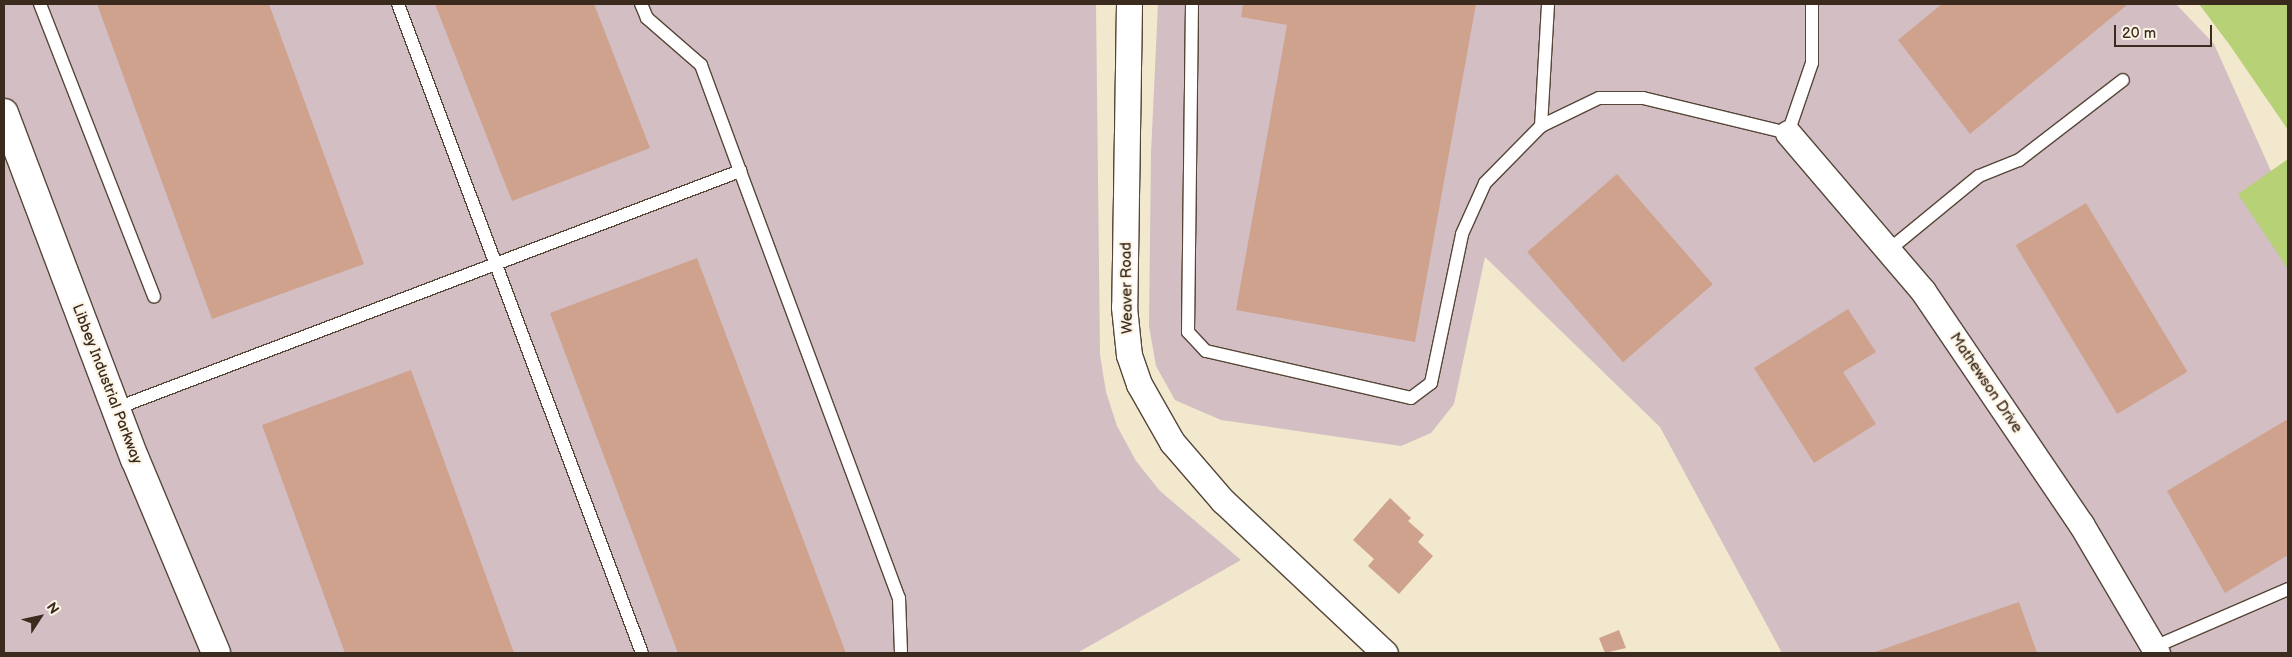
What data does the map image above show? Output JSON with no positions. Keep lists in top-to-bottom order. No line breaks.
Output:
{"streets":{"street":["Weaver Road","Mathewson Drive","Libbey Industrial Parkway"]},"scale_bar":"20 m","north":"top right"}
